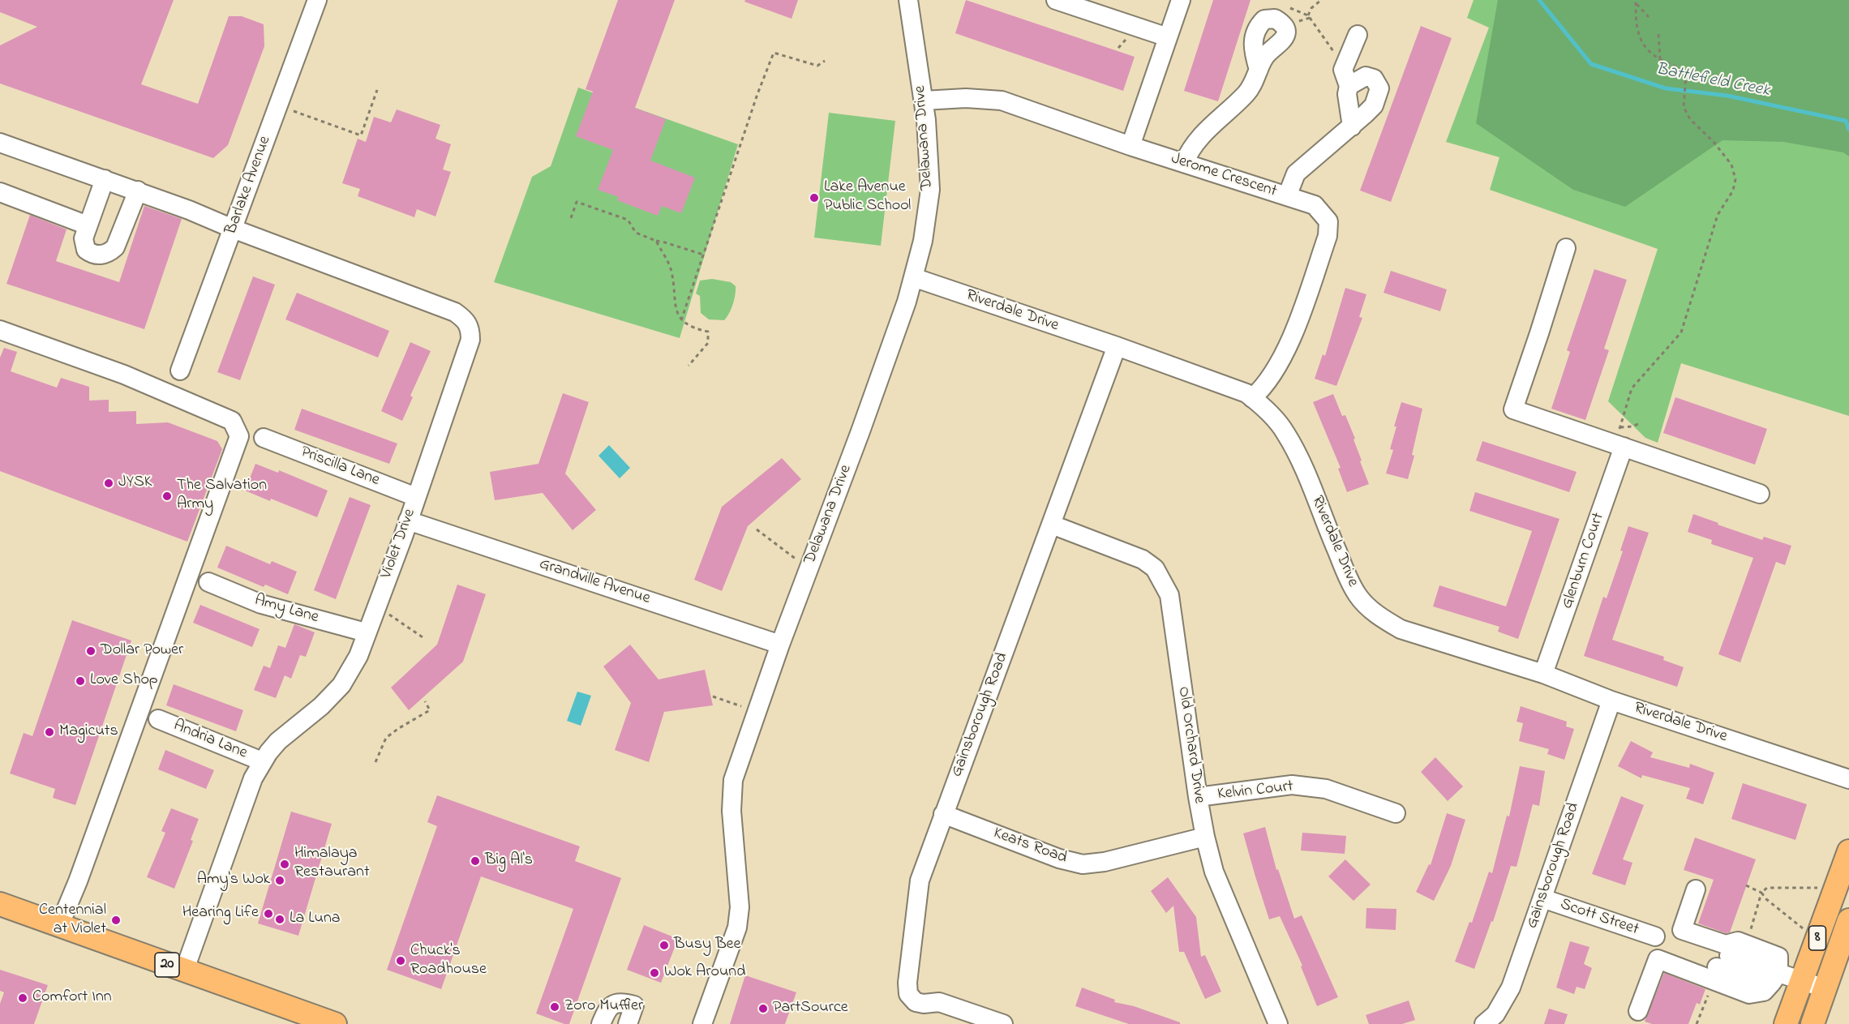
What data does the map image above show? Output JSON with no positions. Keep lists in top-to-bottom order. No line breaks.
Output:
{"streets":{"main road":["8","20"],"street":["Delawana Drive","Jerome Crescent","Barlake Avenue","Riverdale Drive","Priscilla Lane","Violet Drive","Glenburn Court","Grandville Avenue","Amy Lane","Gainsborough Road","Andria Lane","Old Orchard Drive","Kelvin Court","Keats Road","Scott Street"]},"crossings":[["Delawana Drive","Jerome Crescent"],["Delawana Drive","Riverdale Drive"],["Delawana Drive","Grandville Avenue"],["Jerome Crescent","Riverdale Drive"],["Barlake Avenue","Violet Drive"],["Riverdale Drive","Glenburn Court"],["Riverdale Drive","Gainsborough Road"],["Priscilla Lane","Violet Drive"],["Violet Drive","Grandville Avenue"],["Violet Drive","Amy Lane"],["Violet Drive","Andria Lane"],["Violet Drive","20"],["Gainsborough Road","Old Orchard Drive"],["Gainsborough Road","Keats Road"],["Gainsborough Road","Scott Street"],["Old Orchard Drive","Kelvin Court"],["Old Orchard Drive","Keats Road"]],"water":["Battlefield Creek"],"places":["Lake Avenue Public School","JYSK","The Salvation Army","Dollar Power","Love Shop","Magicuts","Big Al's","Himalaya Restaurant","Amy's Wok","Hearing Life","La Luna","Centennial at Violet","Busy Bee","Chuck's Roadhouse","Wok Around","Comfort Inn","Zoro Muffler","PartSource"]}
